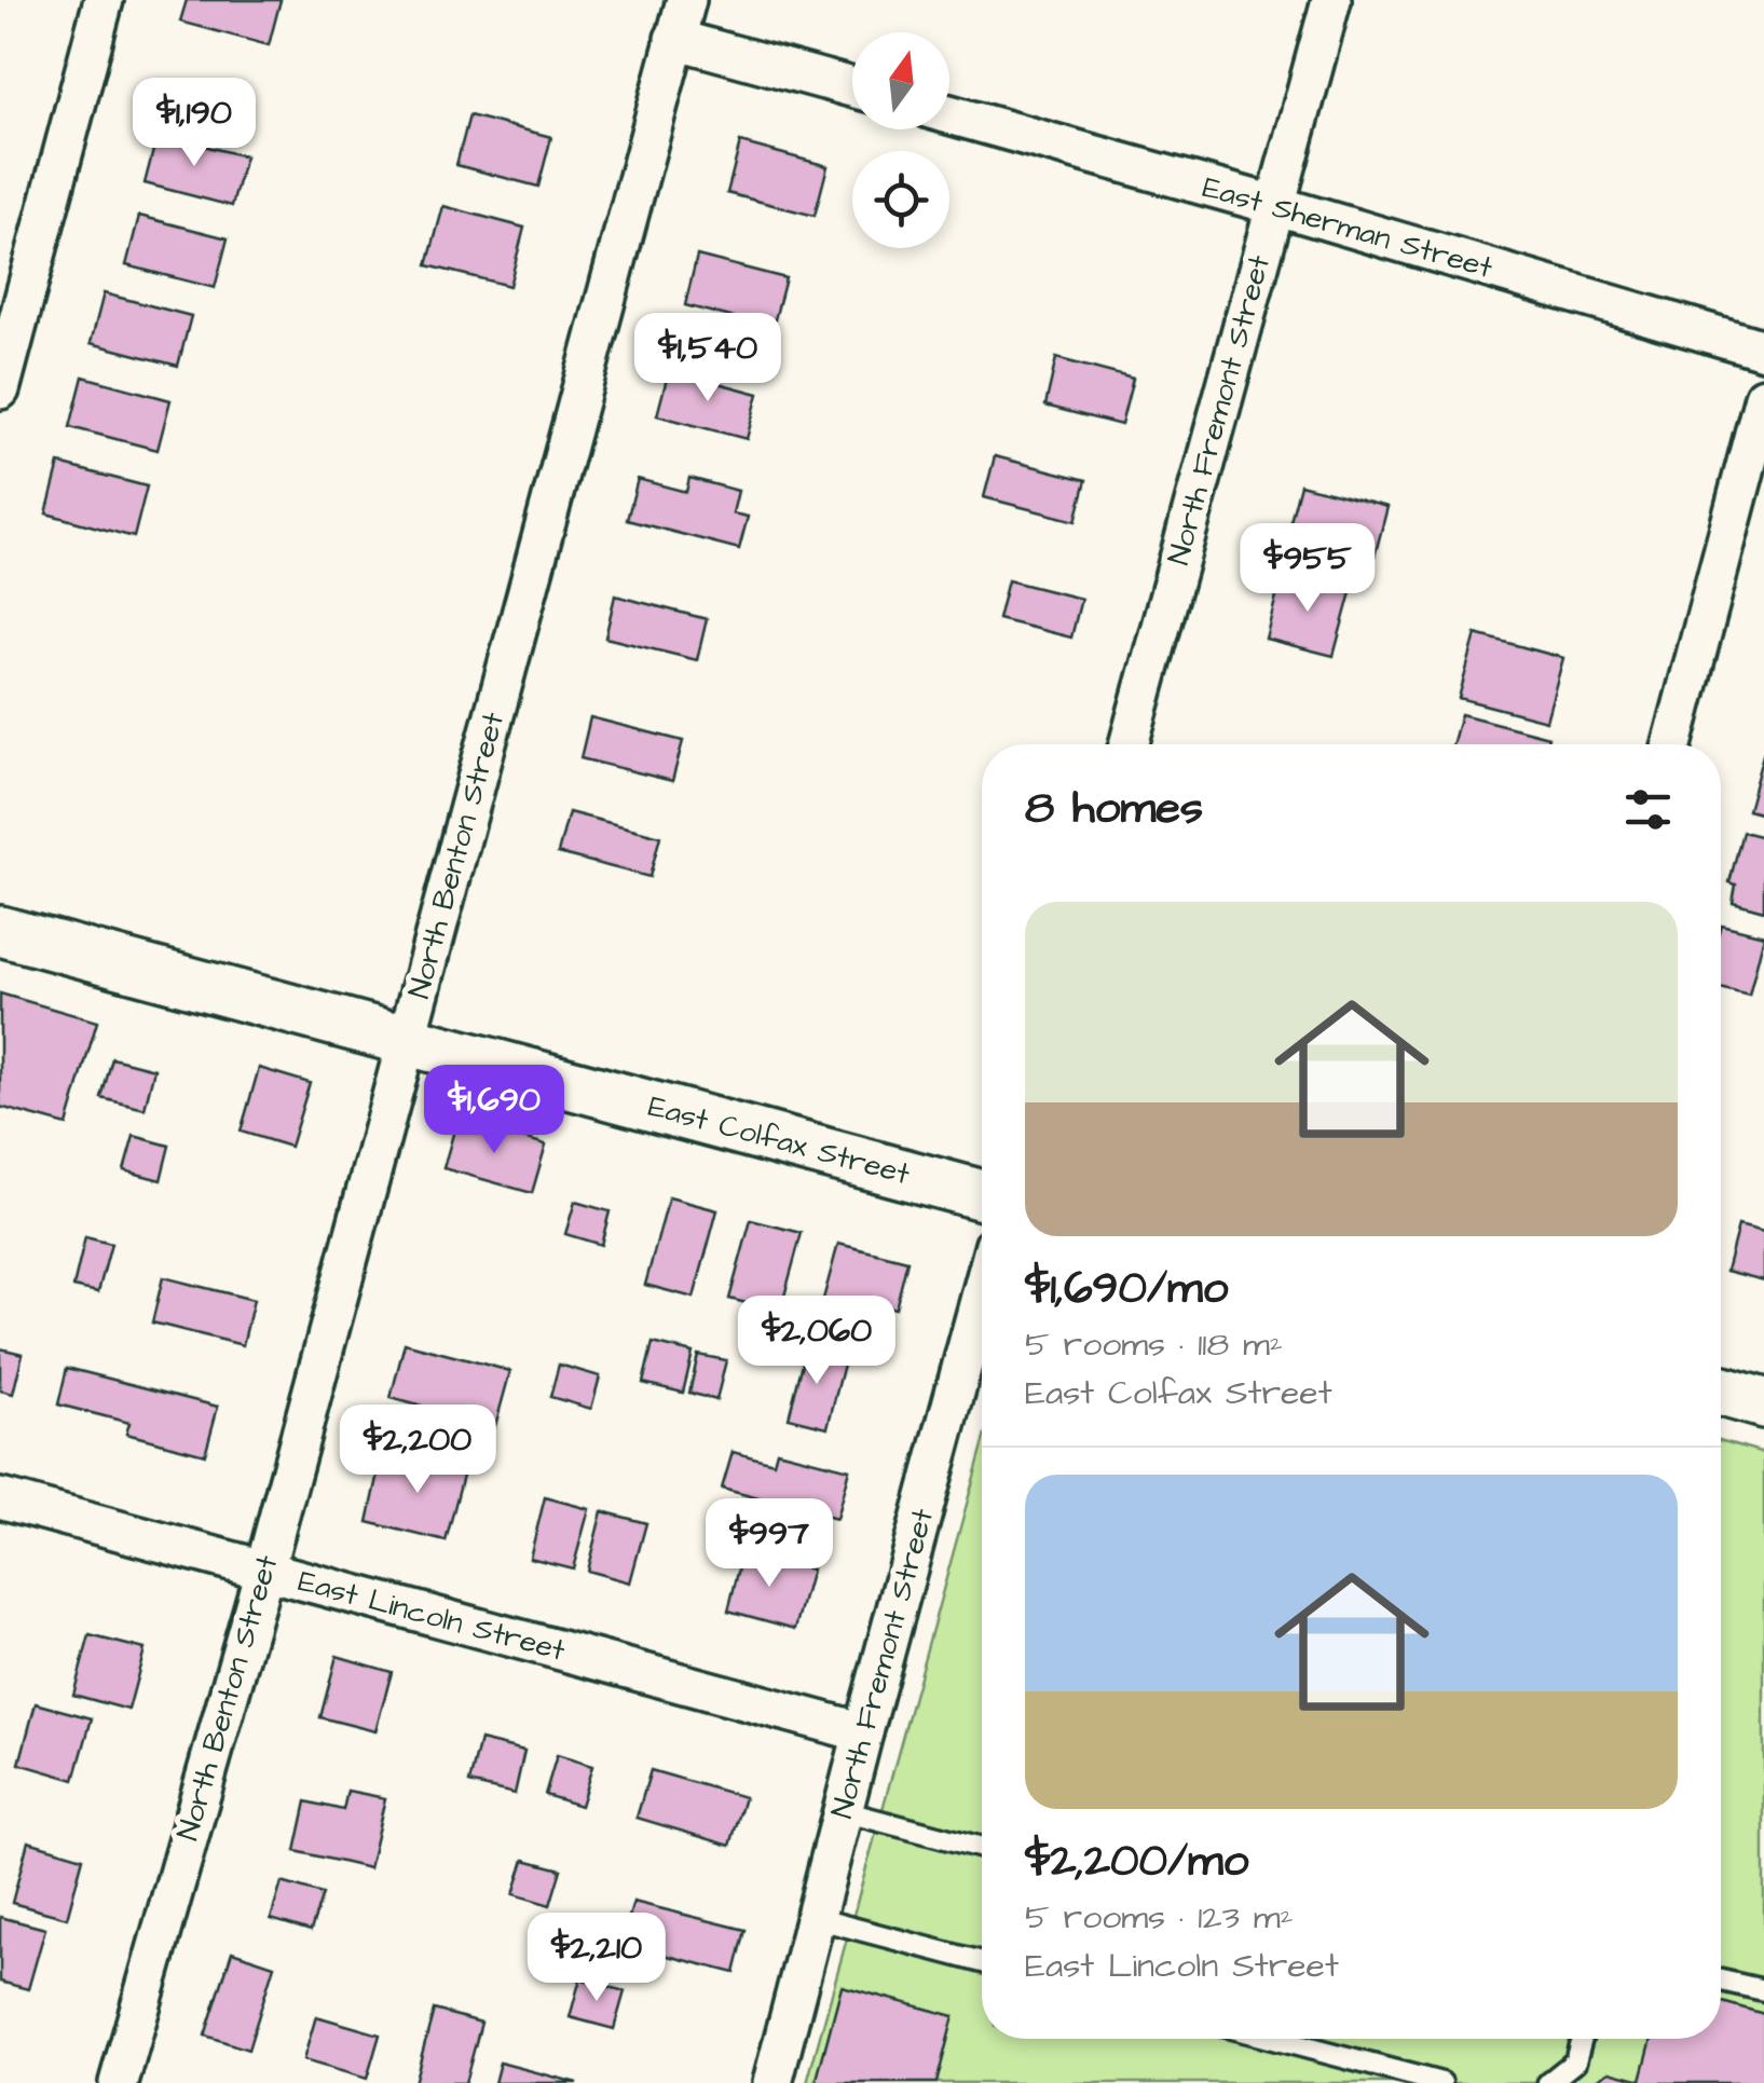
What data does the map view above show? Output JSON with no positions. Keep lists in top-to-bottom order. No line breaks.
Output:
{"streets":{"street":["East Sherman Street","North Fremont Street","North Benton Street","East Colfax Street","East Lincoln Street"]},"crossings":[["East Sherman Street","North Fremont Street"],["North Fremont Street","East Lincoln Street"],["North Benton Street","East Colfax Street"],["North Benton Street","East Lincoln Street"]],"north":"top","page":{"price":["$1,190","$1,540","$955","$1,690","$2,060","$2,200","$997","$2,210"],"heading":"8 homes","list":[{"name":"$1,690/mo","note":"5 rooms · 118 m² · East Colfax Street"},{"name":"$2,200/mo","note":"5 rooms · 123 m² · East Lincoln Street"}]}}
